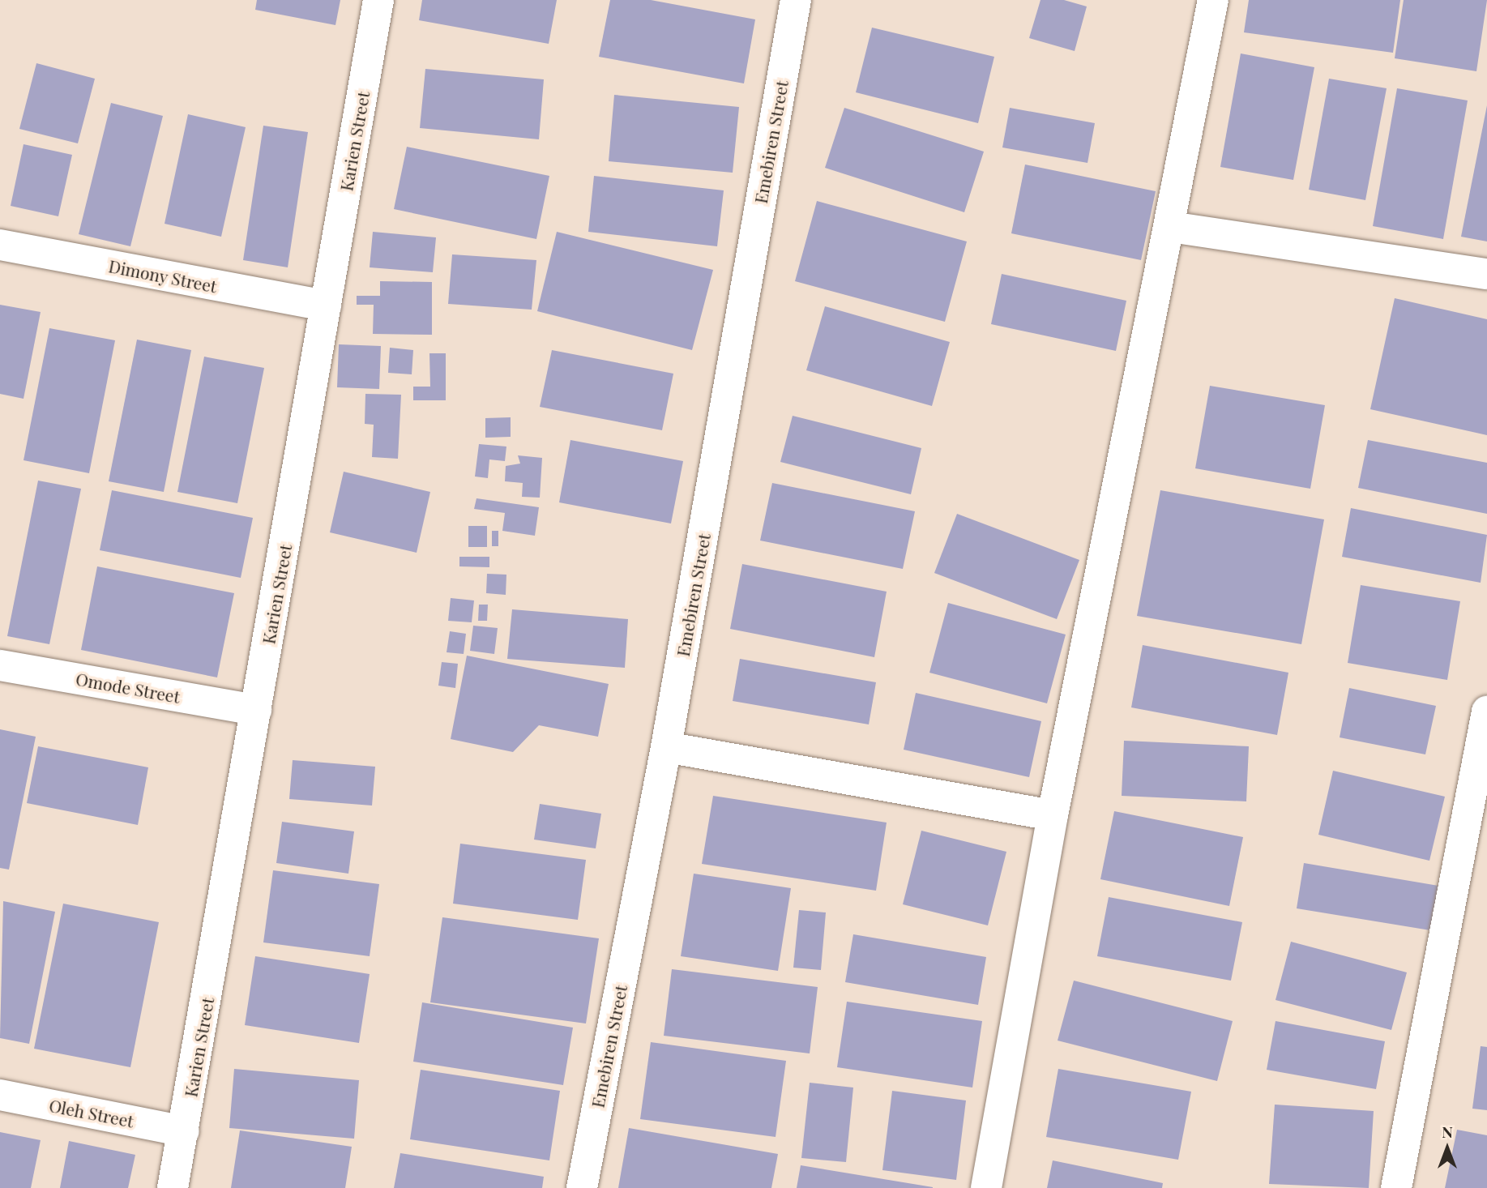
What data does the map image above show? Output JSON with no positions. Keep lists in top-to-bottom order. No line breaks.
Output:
{"streets":{"street":["Karien Street","Emebiren Street","Dimony Street","Omode Street","Oleh Street"]},"crossings":[["Karien Street","Dimony Street"],["Karien Street","Omode Street"],["Karien Street","Oleh Street"]],"north":"top"}
